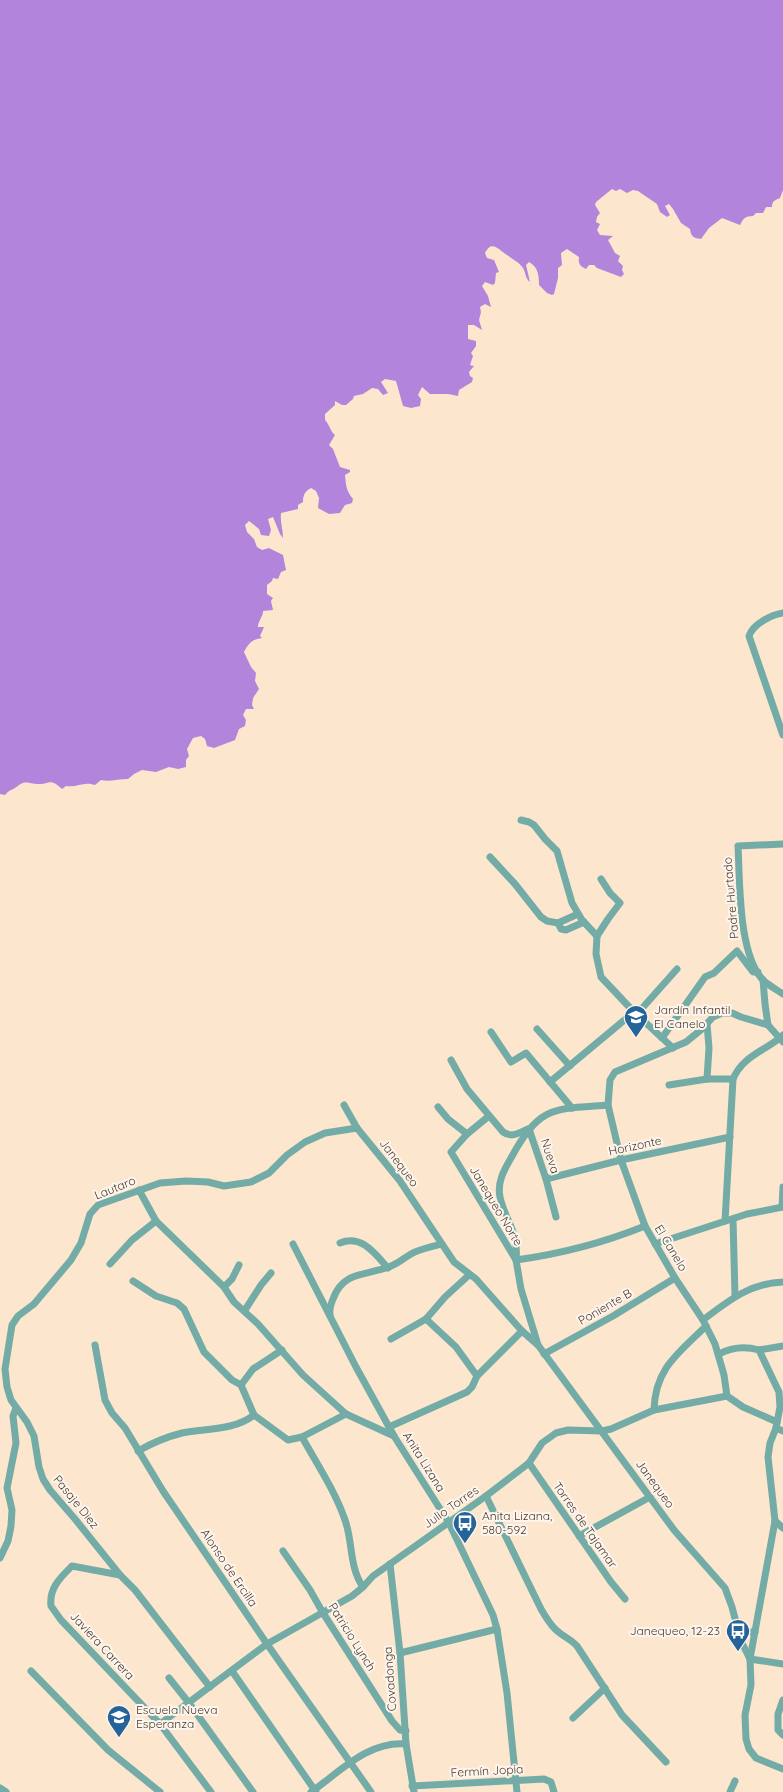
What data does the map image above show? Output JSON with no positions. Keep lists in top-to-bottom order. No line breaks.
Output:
{"streets":{"street":["Padre Hurtado","Horizonte","Nueva","Janequeo","Lautaro","Janequeo Norte","El Canelo","Poniente B","Anita Lizana","Pasaje Diez","Julio Torres","Torres de Tajamar","Alonso de Ercilla","Patricio Lynch","Javiera Carrera","Covadonga","Fermín Jopia"]},"crossings":[["Horizonte","Nueva"],["Horizonte","El Canelo"],["Nueva","Janequeo Norte"],["Janequeo","Lautaro"],["Janequeo","Janequeo Norte"],["Janequeo","Poniente B"],["Janequeo","Julio Torres"],["Lautaro","Pasaje Diez"],["Janequeo Norte","Poniente B"],["El Canelo","Poniente B"],["El Canelo","Julio Torres"],["Anita Lizana","Julio Torres"],["Anita Lizana","Fermín Jopia"],["Pasaje Diez","Javiera Carrera"],["Julio Torres","Torres de Tajamar"],["Julio Torres","Alonso de Ercilla"],["Julio Torres","Patricio Lynch"],["Julio Torres","Javiera Carrera"],["Julio Torres","Covadonga"],["Patricio Lynch","Covadonga"],["Covadonga","Fermín Jopia"]],"places":{"school or university":["Jardín Infantil El Canelo","Escuela Nueva Esperanza"],"bus stop":["Anita Lizana, 580-592","Janequeo, 12-23"]}}
